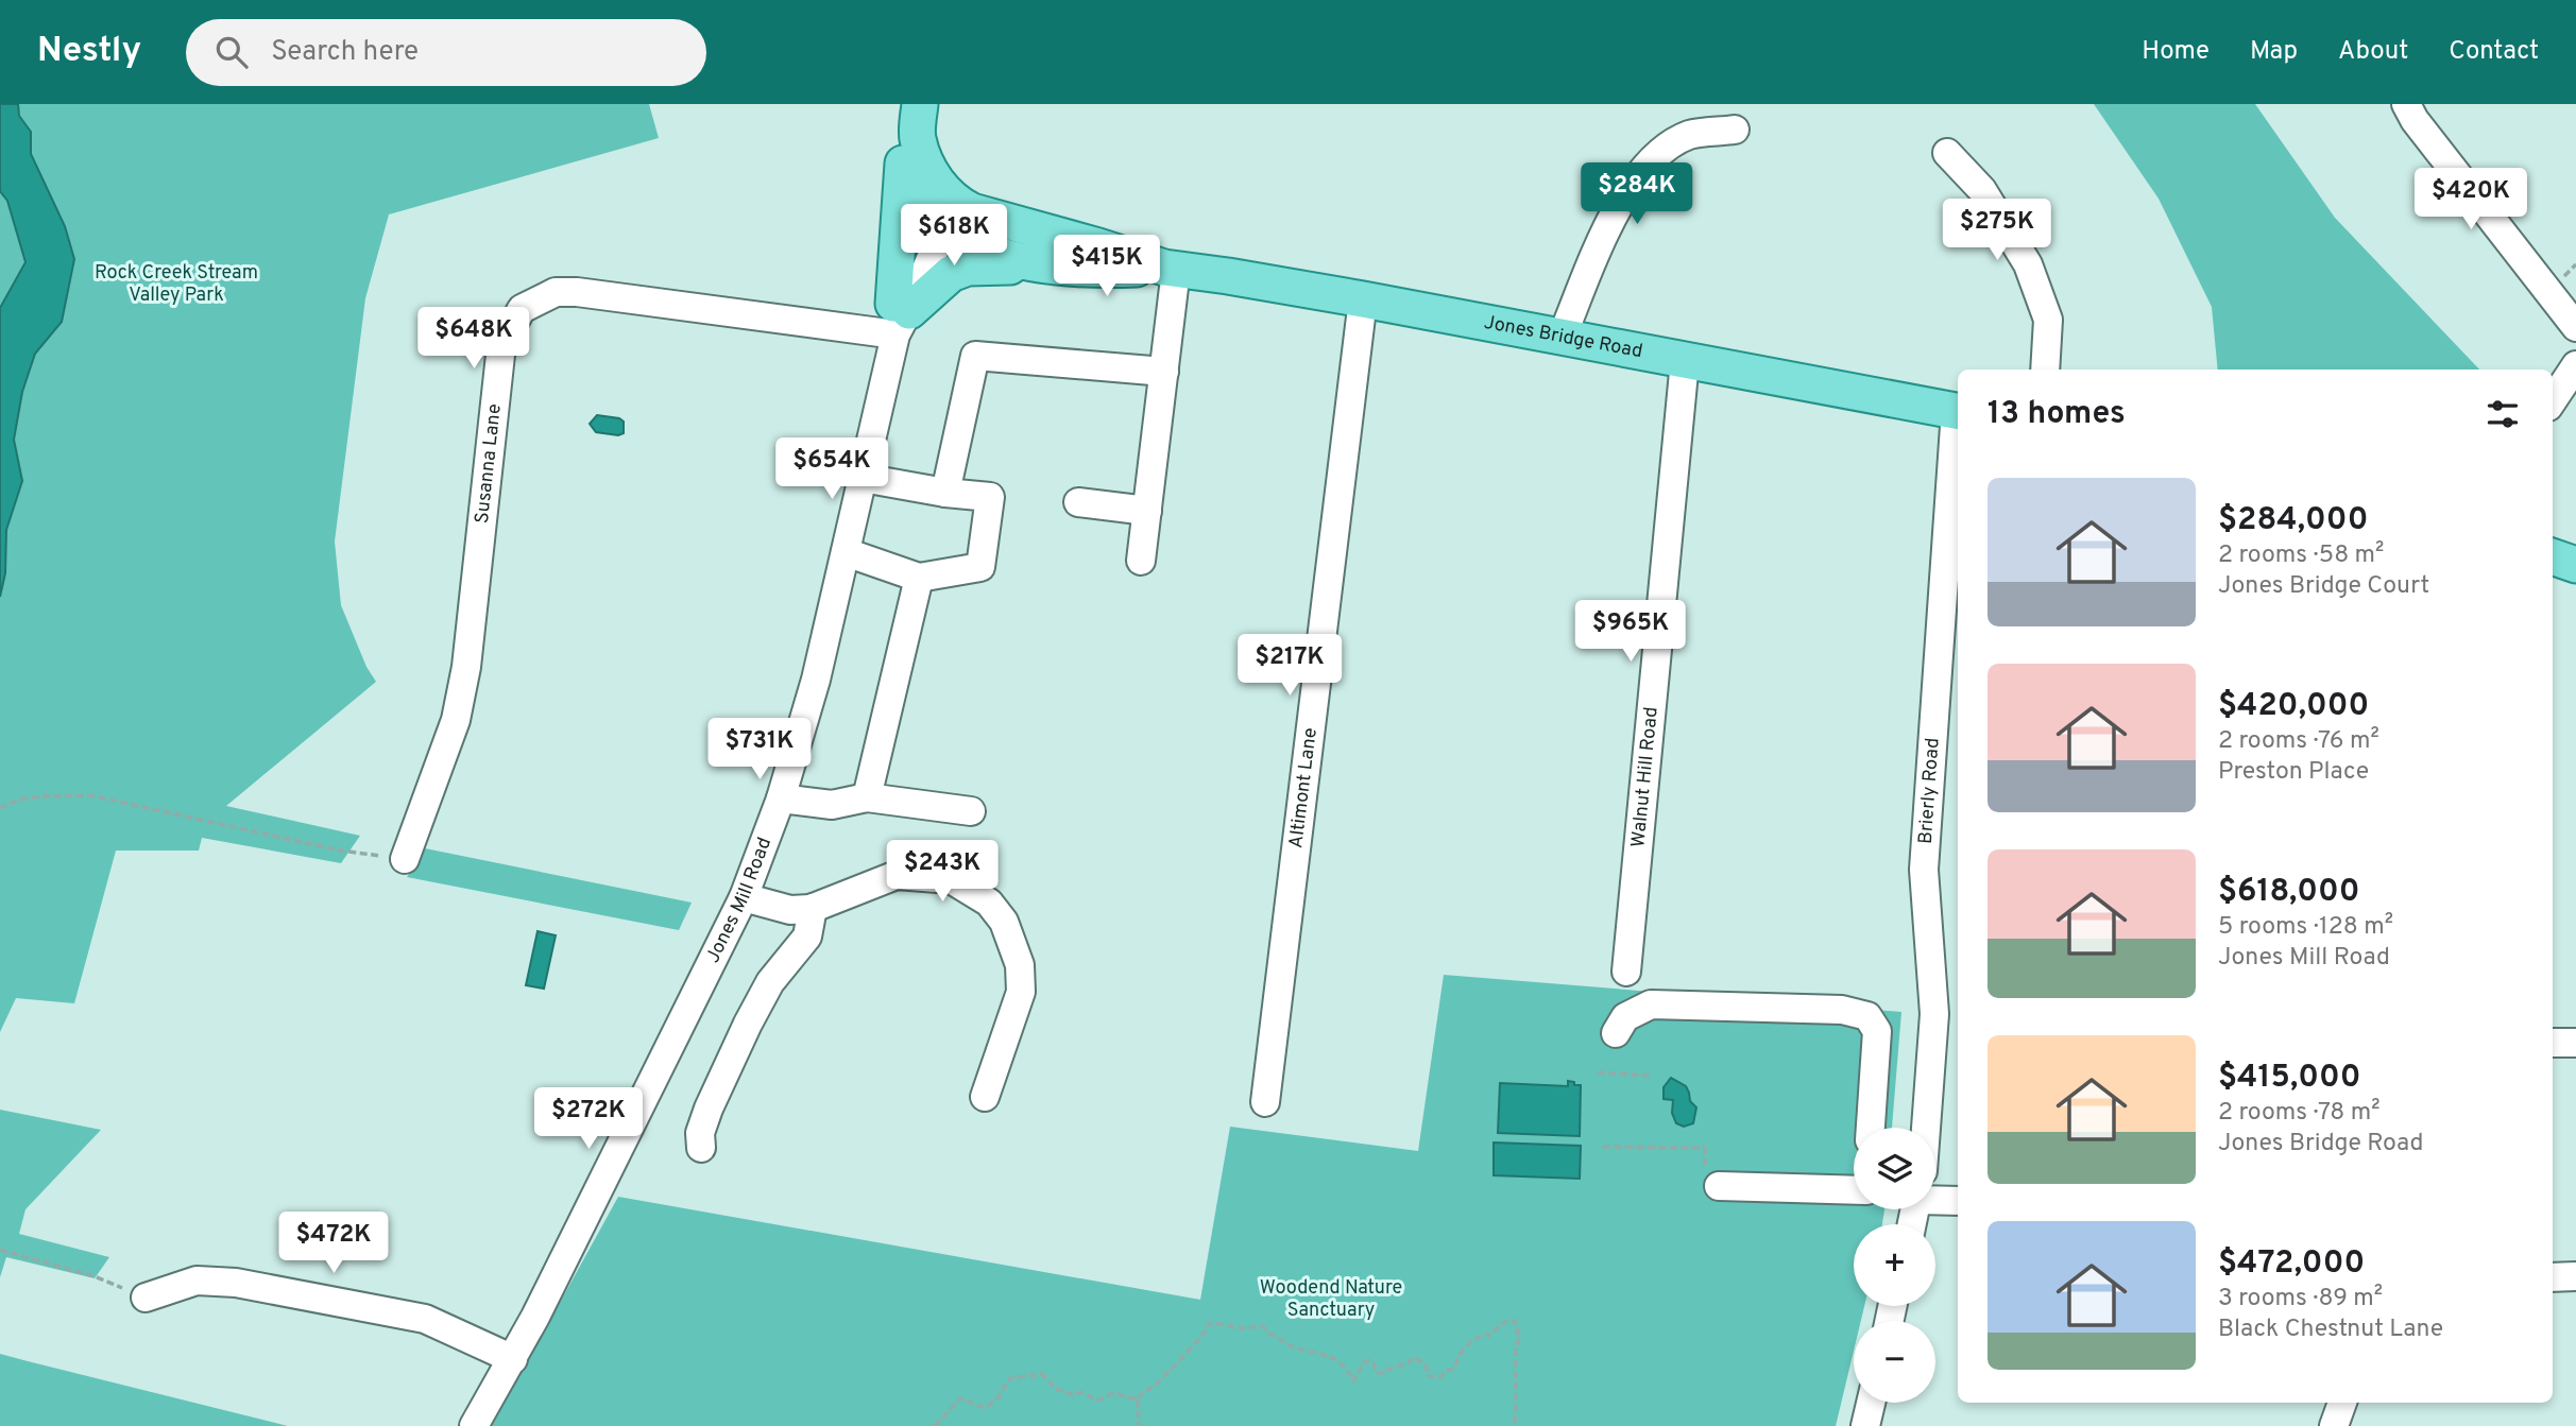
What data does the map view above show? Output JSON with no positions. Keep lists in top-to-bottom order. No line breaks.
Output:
{"streets":{"main road":["Jones Bridge Road"],"street":["Susanna Lane","Walnut Hill Road","Altimont Lane","Brierly Road","Jones Mill Road"]},"crossings":[["Jones Bridge Road","Walnut Hill Road"],["Jones Bridge Road","Altimont Lane"],["Jones Bridge Road","Jones Mill Road"],["Susanna Lane","Jones Mill Road"]],"parks":["Rock Creek Stream Valley Park","Woodend Nature Sanctuary"],"page":{"header":"Nestly","search":"Search here","nav":["Home","Map","About","Contact"],"price":["$284K","$420K","$275K","$618K","$415K","$648K","$654K","$965K","$217K","$731K","$243K","$272K","$472K"],"heading":"13 homes","list":[{"name":"$284,000","note":"2 rooms · 58 m² · Jones Bridge Court"},{"name":"$420,000","note":"2 rooms · 76 m² · Preston Place"},{"name":"$618,000","note":"5 rooms · 128 m² · Jones Mill Road"},{"name":"$415,000","note":"2 rooms · 78 m² · Jones Bridge Road"},{"name":"$472,000","note":"3 rooms · 89 m² · Black Chestnut Lane"}],"map_buttons":["+","−"]}}
